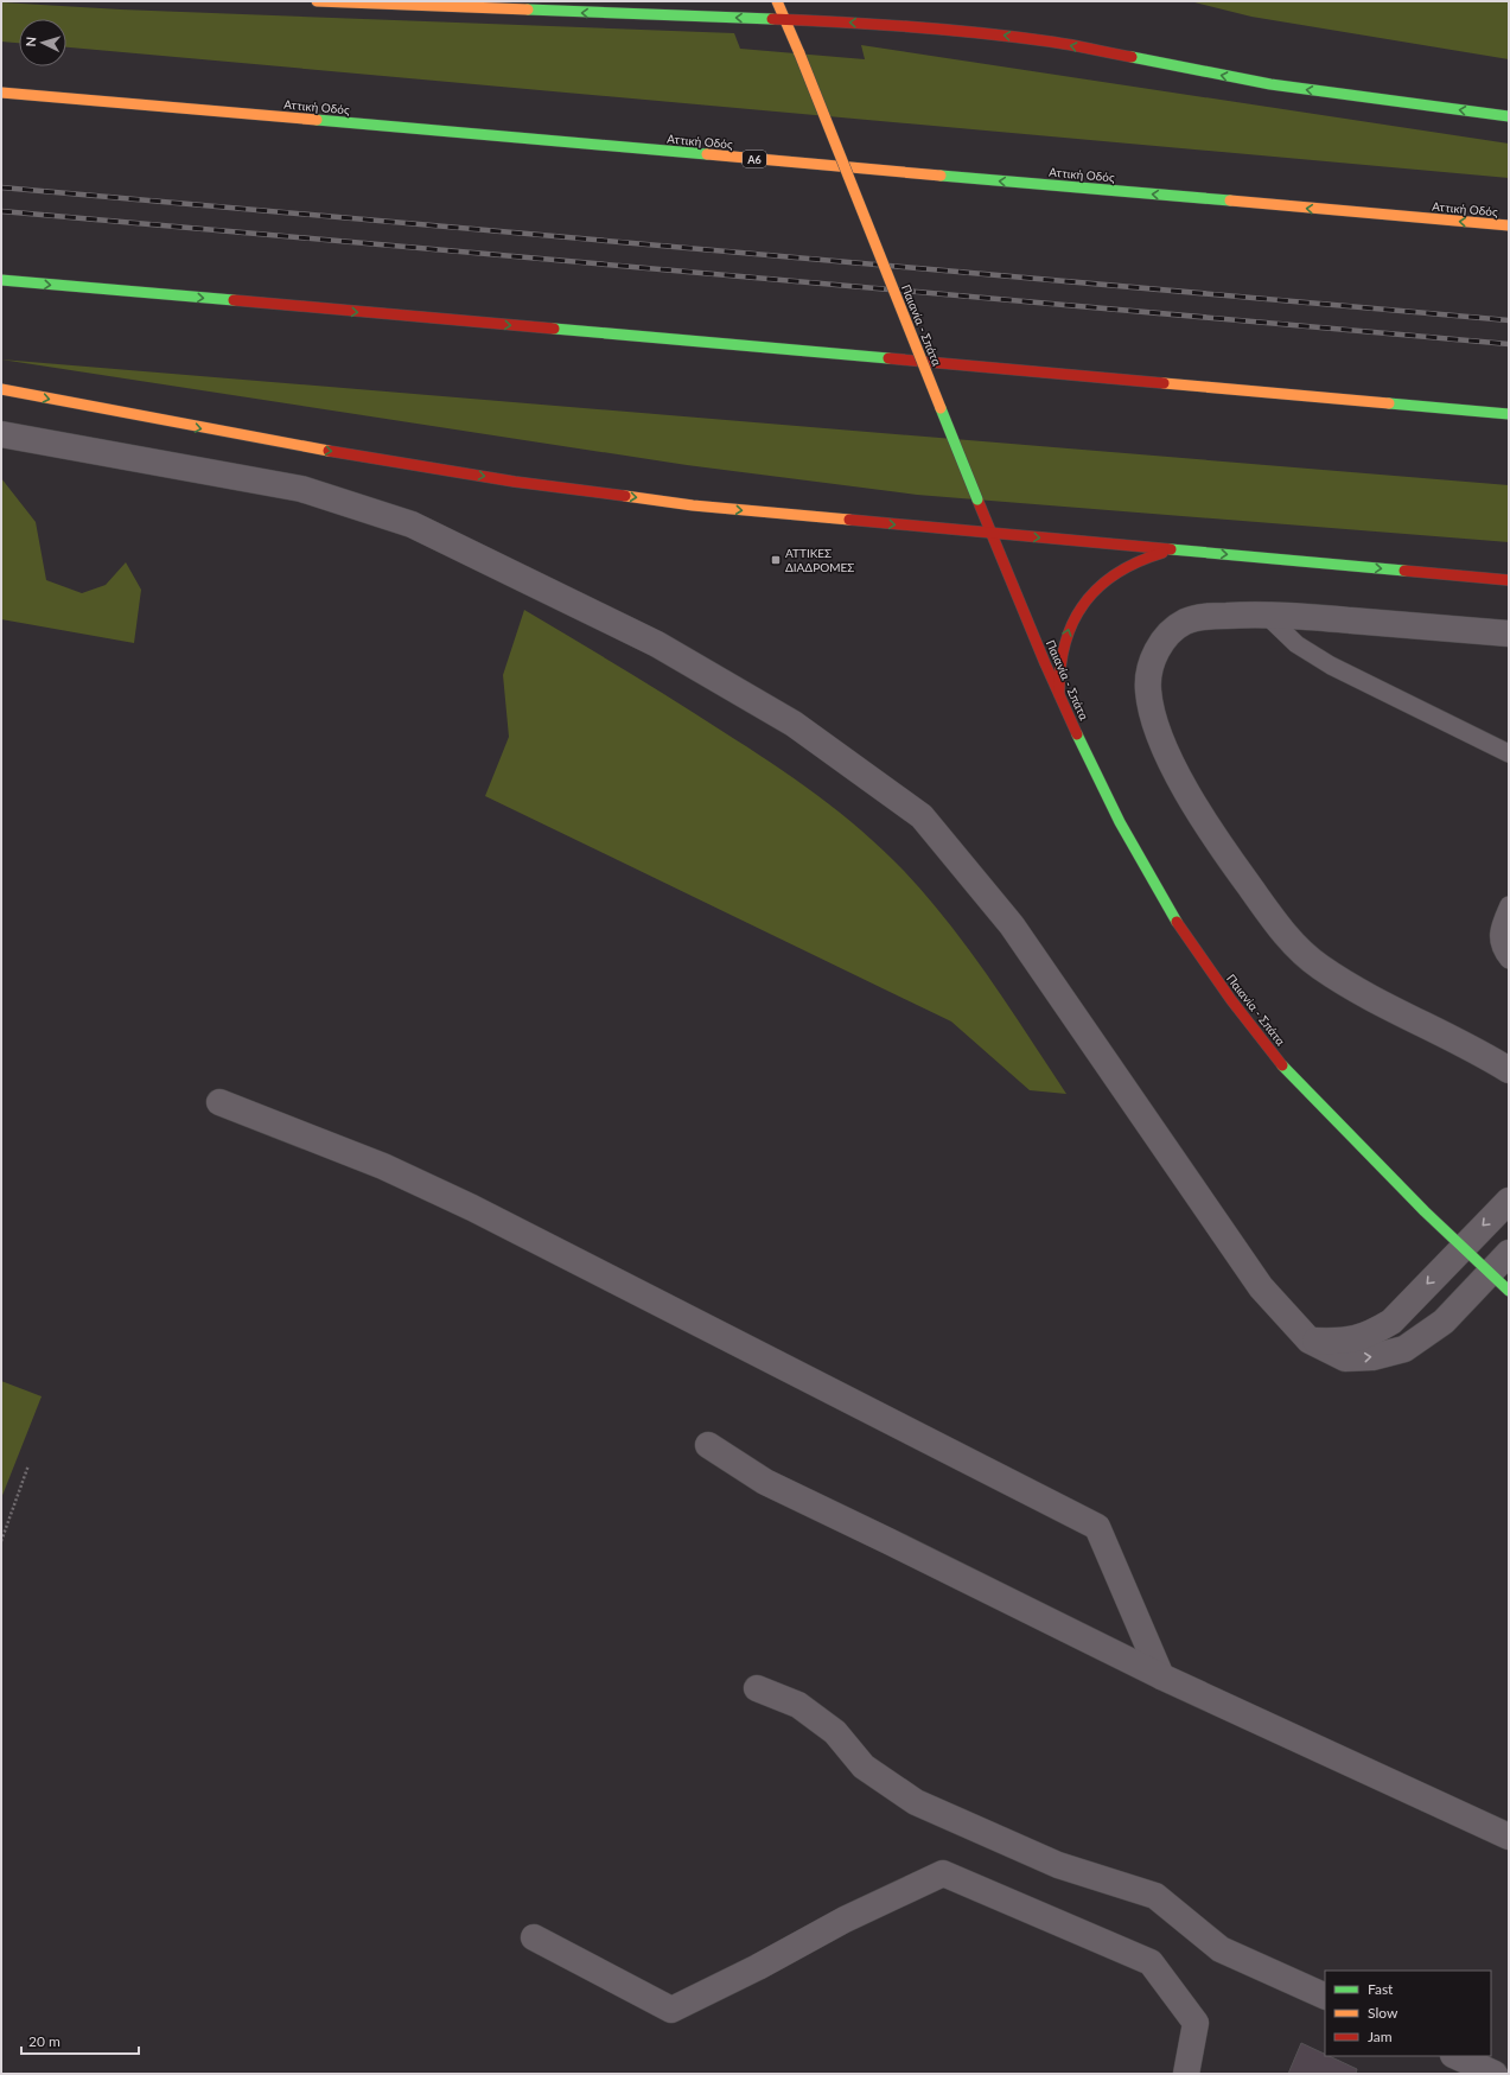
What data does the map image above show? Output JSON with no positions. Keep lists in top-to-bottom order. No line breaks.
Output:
{"streets":{"main road":["Αττική Οδός","Α6","Παιανία - Σπάτα"]},"one_way":["Αττική Οδός"],"places":{"transit":["ΑΤΤΙΚΕΣ ΔΙΑΔΡΟΜΕΣ"]},"legend":["Fast","Slow","Jam"],"scale_bar":"20 m","north":"left"}
